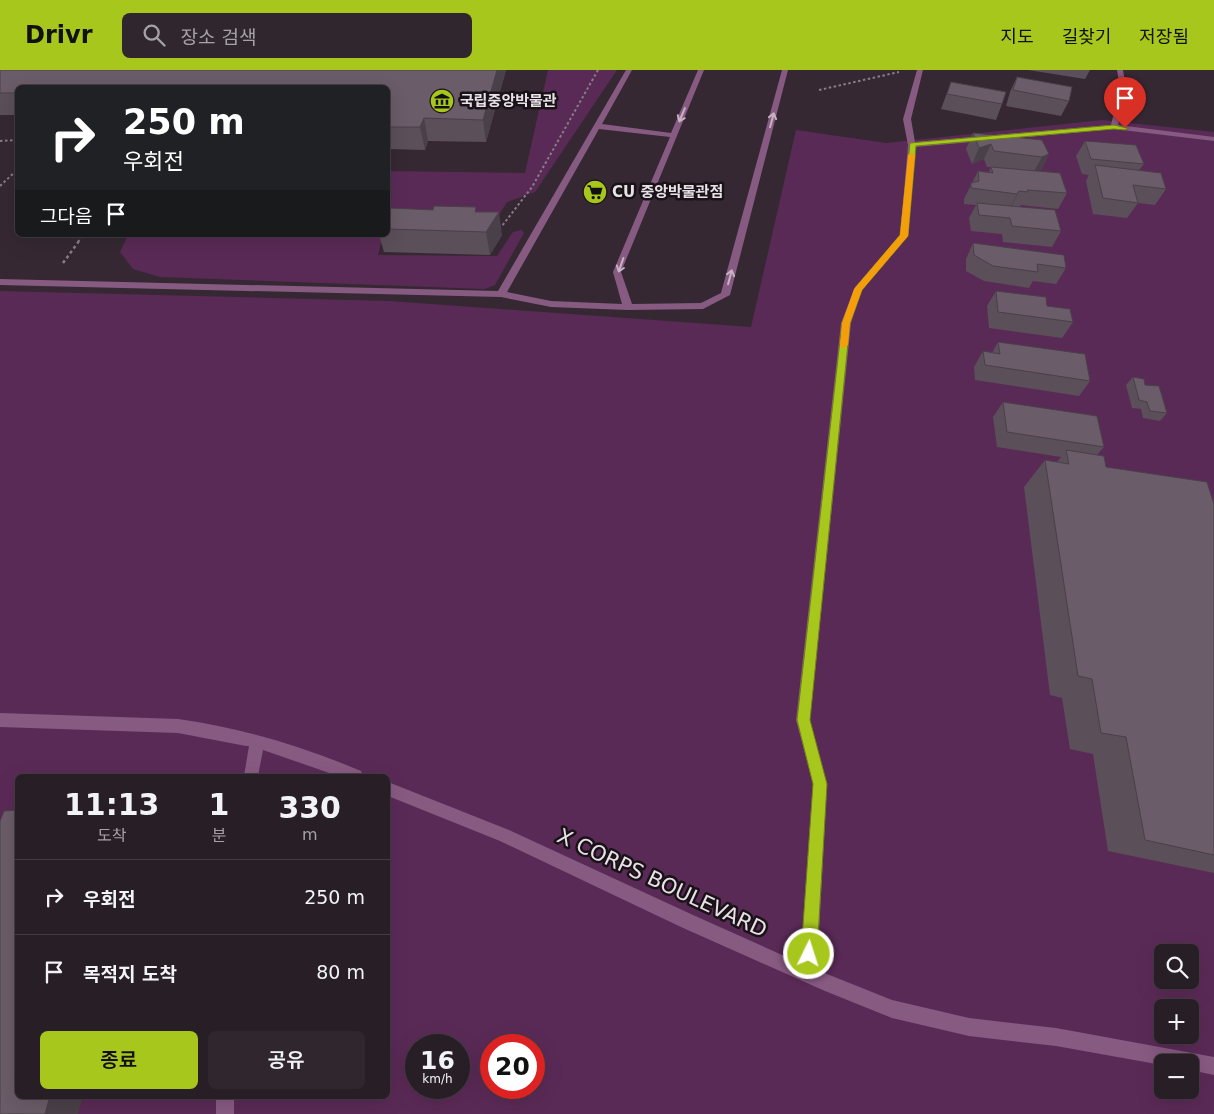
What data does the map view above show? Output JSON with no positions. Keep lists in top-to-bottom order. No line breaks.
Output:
{"streets":{"lane":["X CORPS BOULEVARD"]},"places":{"museum":["국립중앙박물관"],"supermarket":["CU 중앙박물관점"]},"page":{"header":"Drivr","search":"장소 검색","nav":["지도","길찾기","저장됨"],"turn":["250 m","우회전"],"then":"그다음","eta":["11:13","도착","1","분","330","m"],"list":[{"name":"우회전","value":"250 m"},{"name":"목적지 도착","value":"80 m"}],"map_buttons":["+","−"],"buttons":["종료","공유"],"speed":"16 km/h","limit":"20"}}
